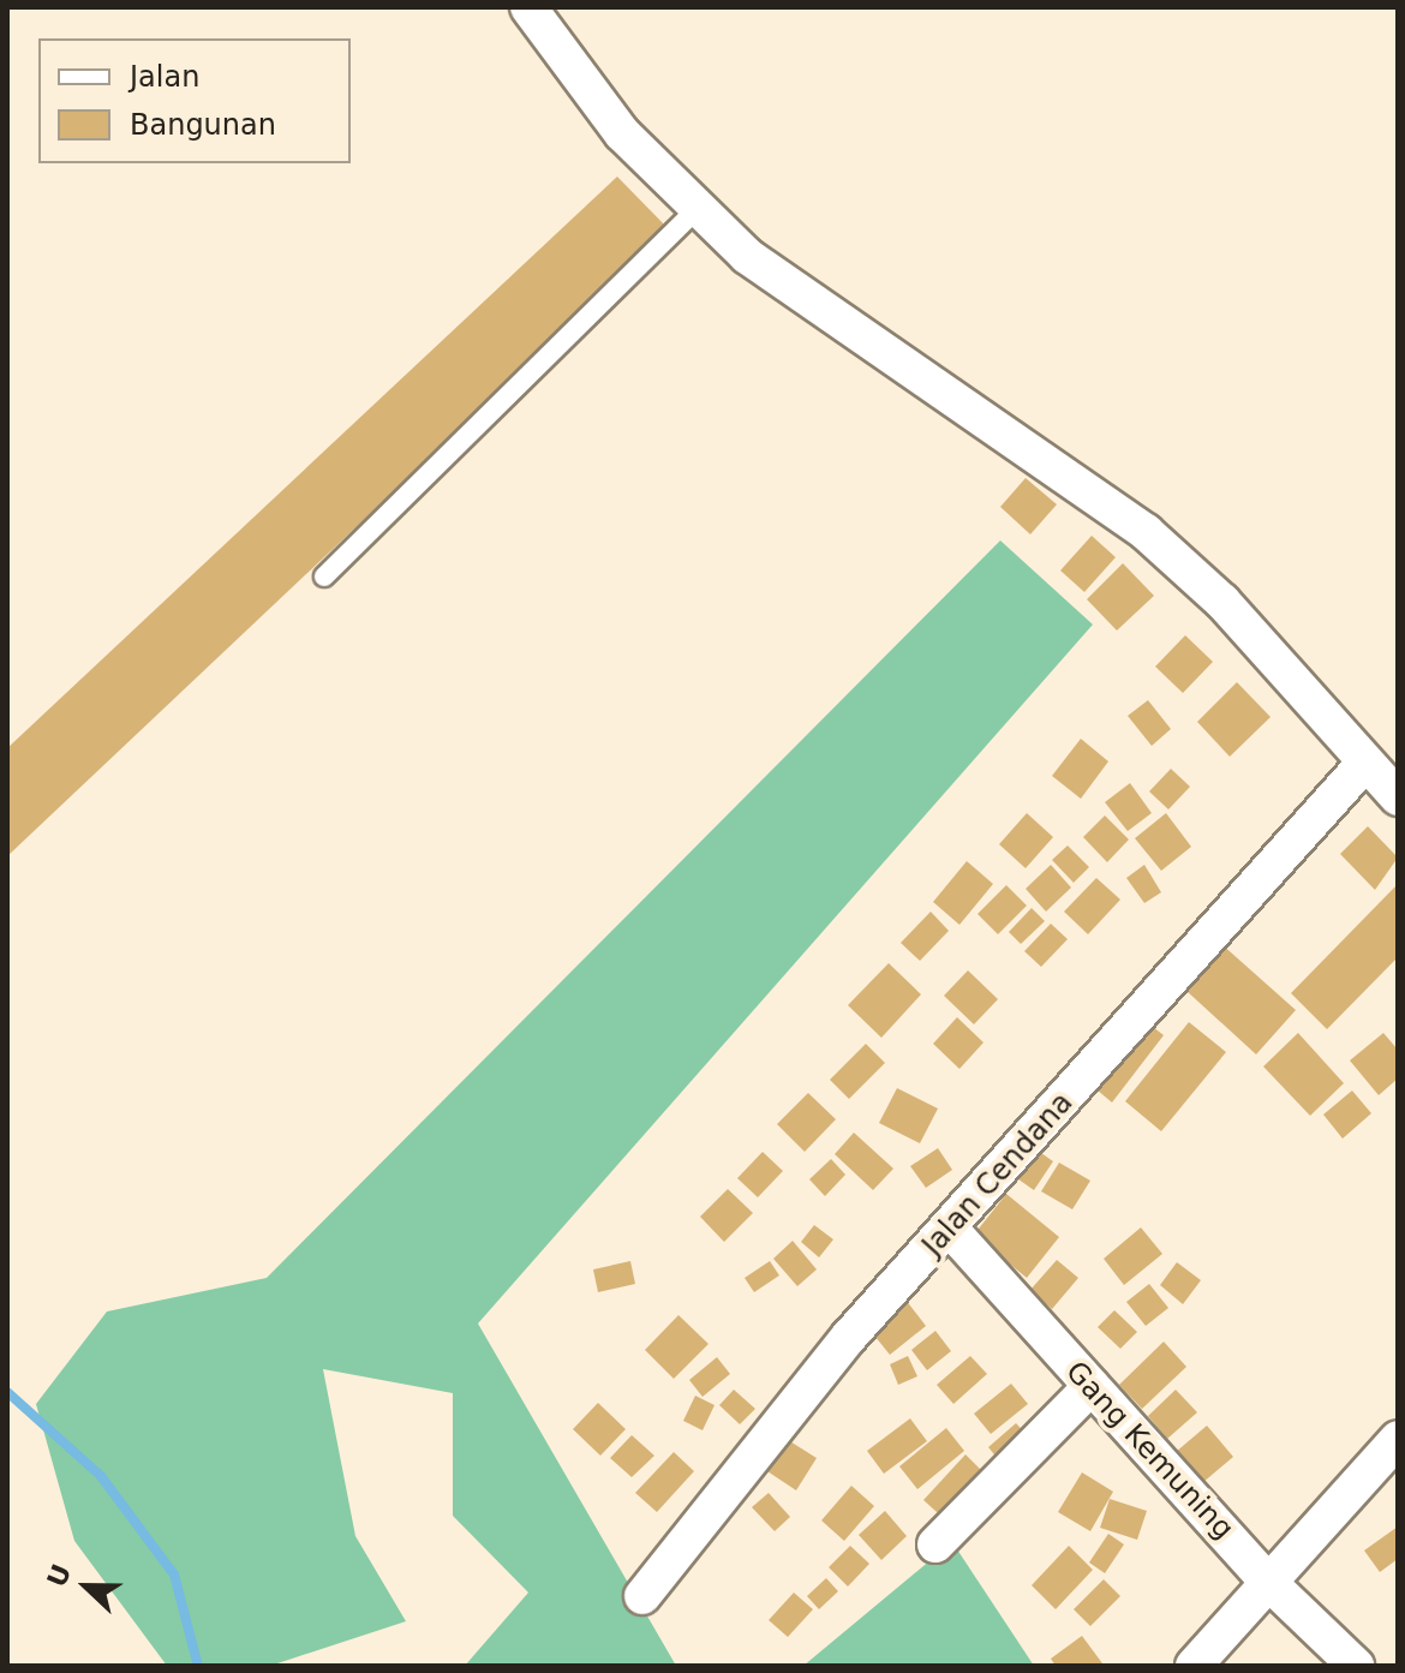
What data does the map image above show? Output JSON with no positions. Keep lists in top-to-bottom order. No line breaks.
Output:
{"streets":{"street":["Jalan Cendana","Gang Kemuning"]},"crossings":[["Jalan Cendana","Gang Kemuning"]],"legend":["Jalan","Bangunan"],"north":"left"}
